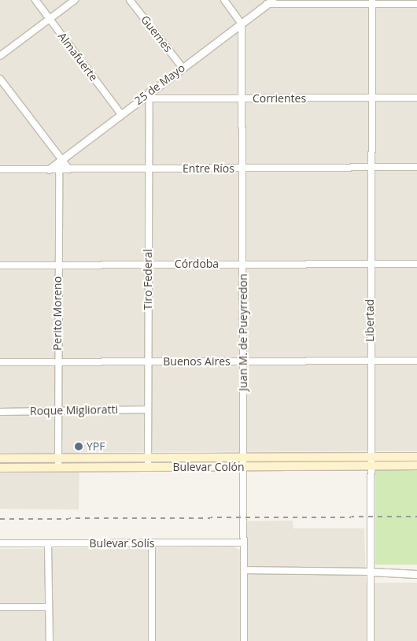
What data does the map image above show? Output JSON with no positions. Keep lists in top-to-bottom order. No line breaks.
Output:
{"streets":{"main road":["Bulevar Colón"],"street":["Guemes","Almafuerte","25 de Mayo","Corrientes","Entre Ríos","Córdoba","Tiro Federal","Perito Moreno","Libertad","Juan M. de Pueyrredon","Buenos Aires","Roque Miglioratti","Bulevar Solís"]},"crossings":[["Guemes","25 de Mayo"],["Almafuerte","25 de Mayo"],["25 de Mayo","Corrientes"],["25 de Mayo","Entre Ríos"],["25 de Mayo","Tiro Federal"],["25 de Mayo","Perito Moreno"],["25 de Mayo","Juan M. de Pueyrredon"],["Corrientes","Tiro Federal"],["Corrientes","Libertad"],["Corrientes","Juan M. de Pueyrredon"],["Entre Ríos","Tiro Federal"],["Entre Ríos","Perito Moreno"],["Entre Ríos","Libertad"],["Entre Ríos","Juan M. de Pueyrredon"],["Córdoba","Tiro Federal"],["Córdoba","Perito Moreno"],["Córdoba","Libertad"],["Córdoba","Juan M. de Pueyrredon"],["Tiro Federal","Buenos Aires"],["Tiro Federal","Roque Miglioratti"],["Tiro Federal","Bulevar Colón"],["Perito Moreno","Buenos Aires"],["Perito Moreno","Roque Miglioratti"],["Perito Moreno","Bulevar Colón"],["Libertad","Buenos Aires"],["Libertad","Bulevar Colón"],["Juan M. de Pueyrredon","Buenos Aires"],["Juan M. de Pueyrredon","Bulevar Colón"],["Juan M. de Pueyrredon","Bulevar Solís"]],"places":["YPF"]}
